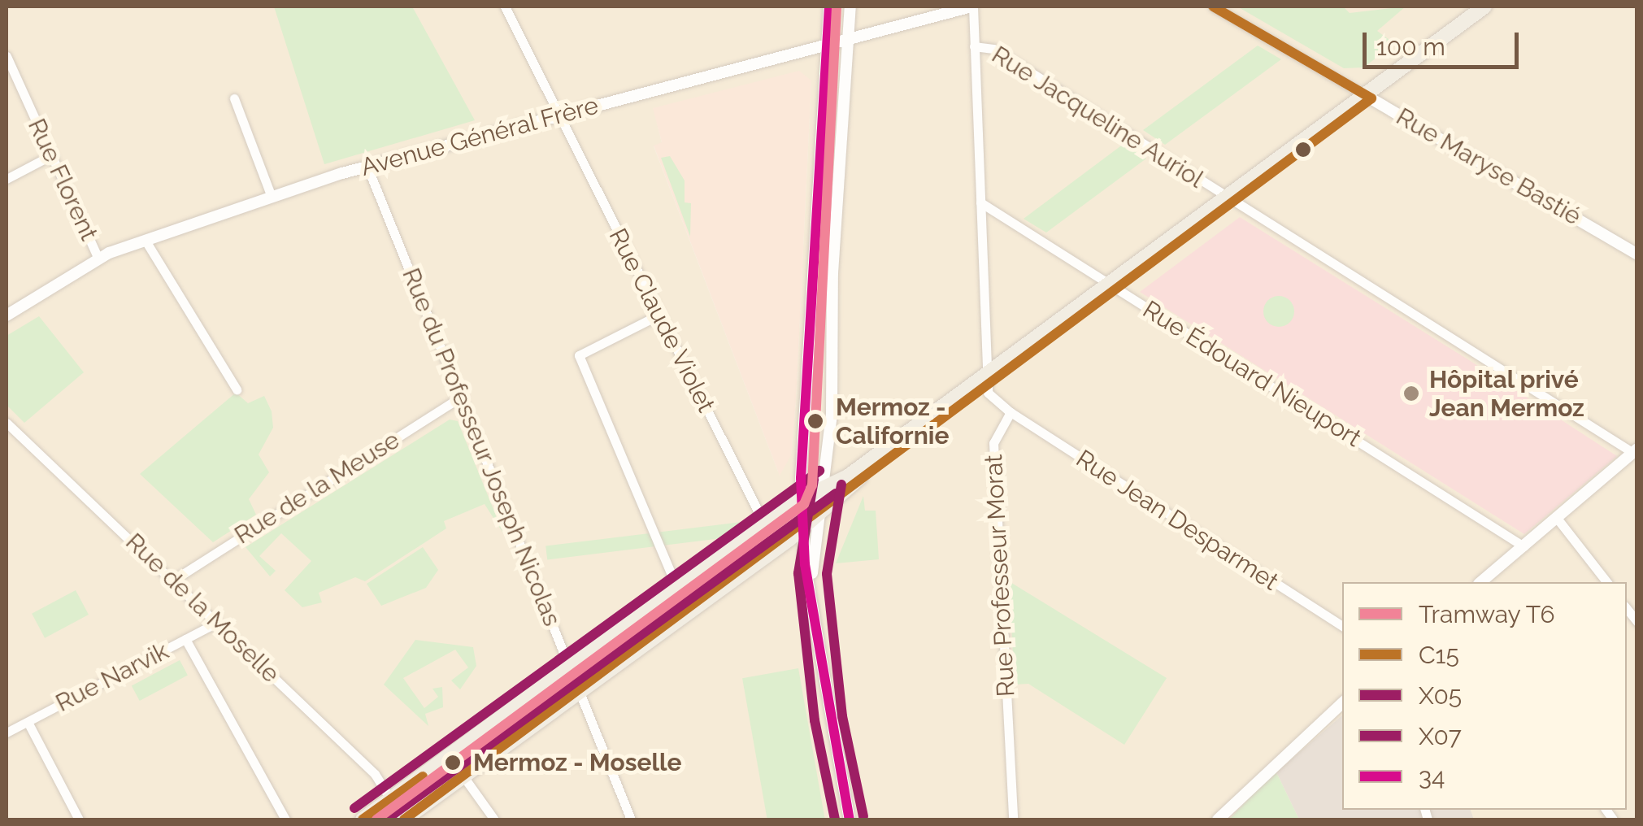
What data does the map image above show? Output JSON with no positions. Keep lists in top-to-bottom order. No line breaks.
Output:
{"streets":{"street":["Rue Jacqueline Auriol","Avenue Général Frère","Rue Maryse Bastié","Rue Florent","Rue Claude Violet","Rue Édouard Nieuport","Rue du Professeur Joseph Nicolas","Rue de la Meuse","Rue Jean Desparmet","Rue Professeur Morat","Rue de la Moselle","Rue Narvik"]},"crossings":[["Avenue Général Frère","Rue Florent"],["Avenue Général Frère","Rue Claude Violet"],["Avenue Général Frère","Rue du Professeur Joseph Nicolas"],["Rue du Professeur Joseph Nicolas","Rue de la Meuse"],["Rue de la Meuse","Rue de la Moselle"],["Rue Jean Desparmet","Rue Professeur Morat"],["Rue de la Moselle","Rue Narvik"]],"places":["Hôpital privé Jean Mermoz","Mermoz - Californie","Mermoz - Moselle"],"lines":["tram line T6","transit line C15","transit line 34","transit line X07","transit line X05"],"legend":["Tramway T6","C15","X05","X07","34"],"scale_bar":"100 m"}
